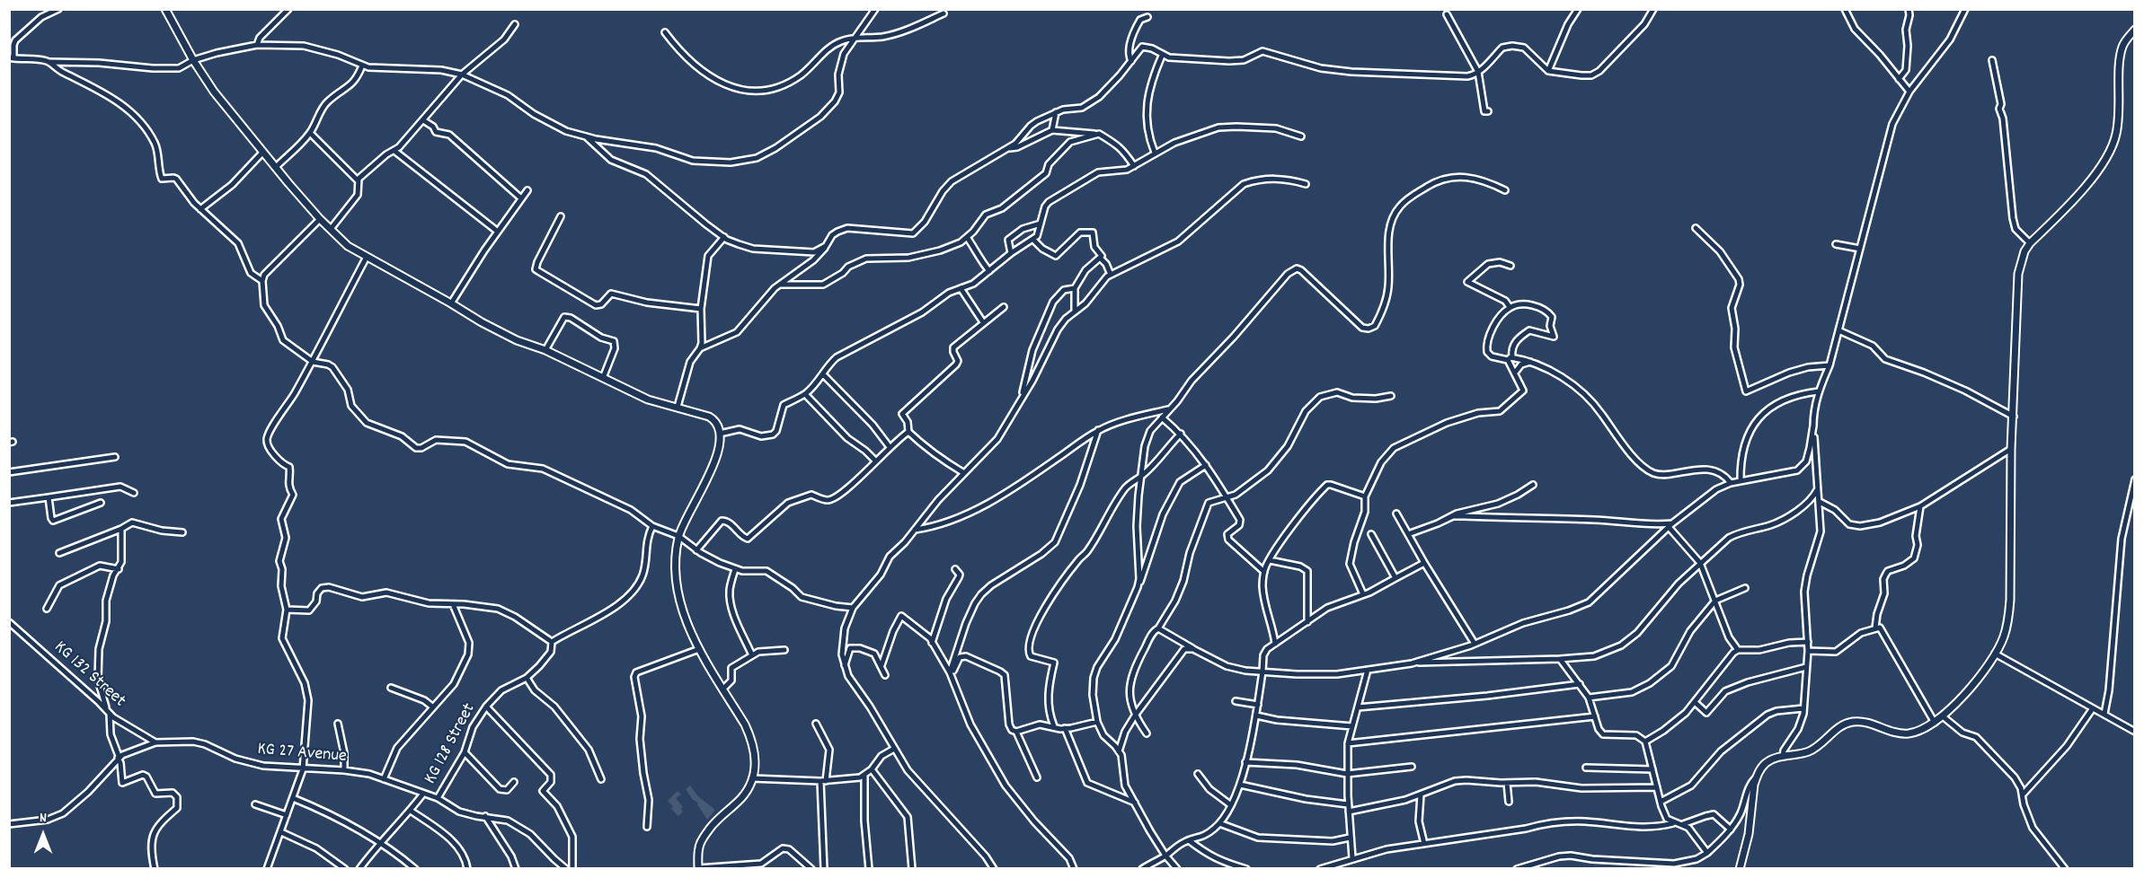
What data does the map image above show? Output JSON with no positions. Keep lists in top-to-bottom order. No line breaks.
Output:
{"streets":{"street":["KG 132 Street","KG 128 Street","KG 27 Avenue"]},"crossings":[["KG 132 Street","KG 27 Avenue"],["KG 128 Street","KG 27 Avenue"]],"north":"top"}
